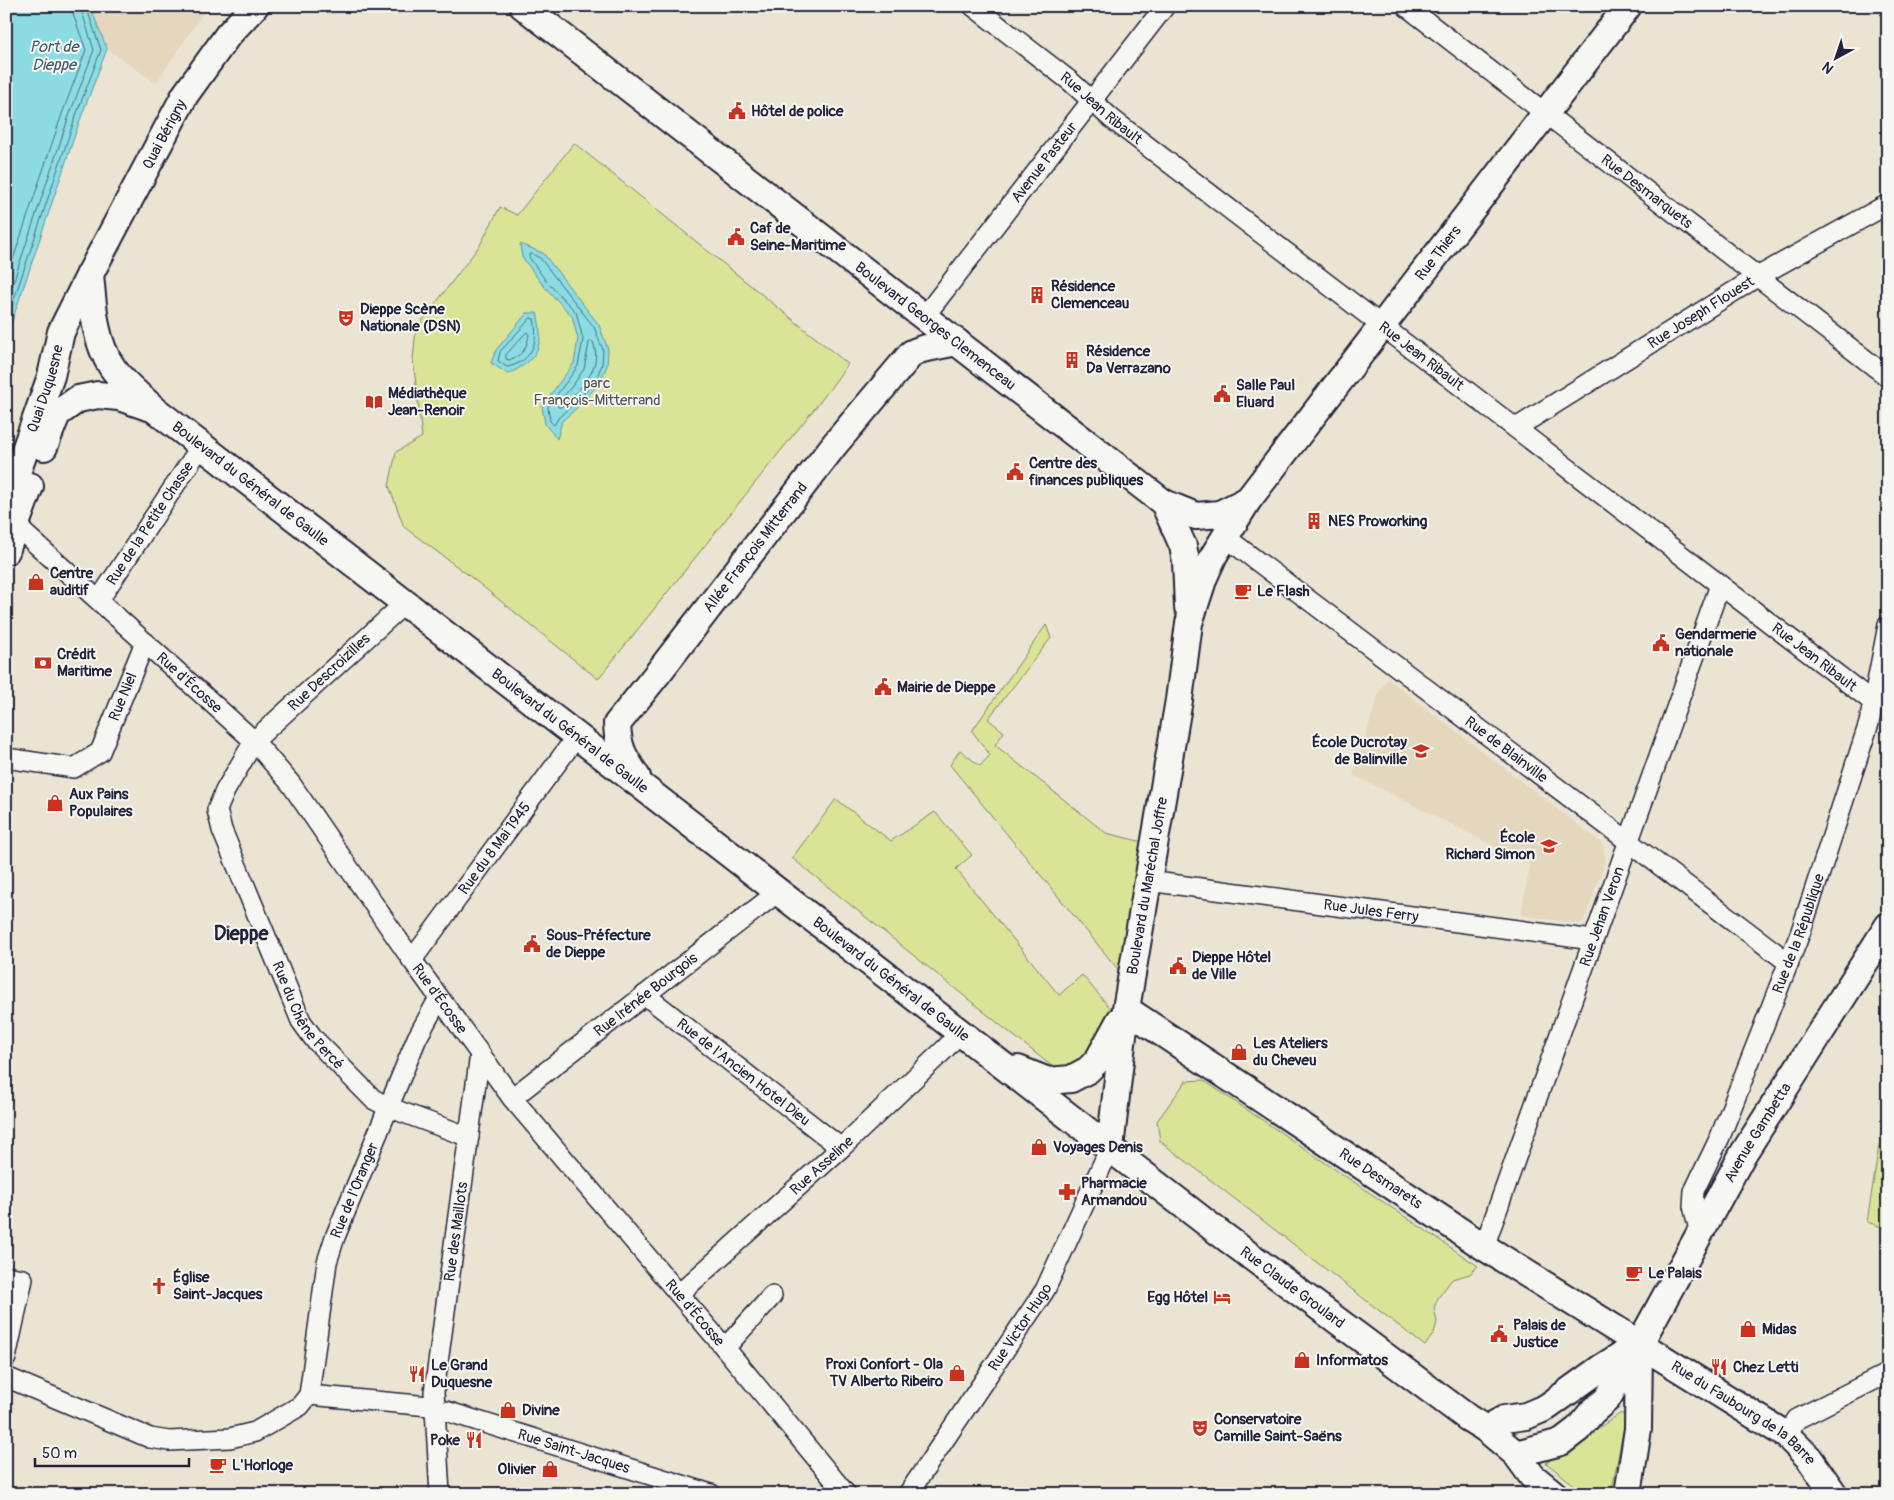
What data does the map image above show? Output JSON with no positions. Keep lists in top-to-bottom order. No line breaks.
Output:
{"streets":{"main road":["Quai Bérigny","Rue Thiers","Boulevard Georges Clemenceau","Quai Duquesne","Boulevard du Général de Gaulle","Allée François Mitterrand","Boulevard du Maréchal Joffre","Avenue Gambetta","Rue Desmarets","Rue Claude Groulard","Rue du Faubourg de la Barre"],"street":["Rue Jean Ribault","Avenue Pasteur","Rue Desmarquets","Rue Joseph Flouest","Rue de la Petite Chasse","Rue Descroizilles","Rue d'Écosse","Rue Niel","Rue de Blainville","Rue du 8 Mai 1945","Rue Jules Ferry","Rue Jehan Veron","Rue de la République","Rue Irénée Bourgois","Rue du Chêne Percé","Rue de l'Ancien Hotel Dieu","Rue Asseline","Rue de l'Oranger","Rue des Maillots","Rue Victor Hugo","Rue Saint-Jacques"]},"crossings":[["Rue Jean Ribault","Avenue Pasteur"],["Rue Jean Ribault","Rue Thiers"],["Rue Jean Ribault","Rue Joseph Flouest"],["Rue Jean Ribault","Rue Jehan Veron"],["Rue Jean Ribault","Rue de la République"],["Quai Bérigny","Quai Duquesne"],["Quai Bérigny","Boulevard du Général de Gaulle"],["Avenue Pasteur","Boulevard Georges Clemenceau"],["Rue Desmarquets","Rue Thiers"],["Rue Desmarquets","Rue Joseph Flouest"],["Rue Thiers","Boulevard Georges Clemenceau"],["Rue Thiers","Rue de Blainville"],["Rue Thiers","Boulevard du Maréchal Joffre"],["Boulevard Georges Clemenceau","Allée François Mitterrand"],["Boulevard Georges Clemenceau","Boulevard du Maréchal Joffre"],["Quai Duquesne","Boulevard du Général de Gaulle"],["Quai Duquesne","Rue d'Écosse"],["Boulevard du Général de Gaulle","Rue de la Petite Chasse"],["Boulevard du Général de Gaulle","Allée François Mitterrand"],["Boulevard du Général de Gaulle","Rue Descroizilles"],["Boulevard du Général de Gaulle","Rue du 8 Mai 1945"],["Boulevard du Général de Gaulle","Boulevard du Maréchal Joffre"],["Boulevard du Général de Gaulle","Rue Irénée Bourgois"],["Boulevard du Général de Gaulle","Rue Asseline"],["Boulevard du Général de Gaulle","Rue Claude Groulard"],["Boulevard du Général de Gaulle","Rue Victor Hugo"],["Rue de la Petite Chasse","Rue d'Écosse"],["Rue Descroizilles","Rue d'Écosse"],["Rue Descroizilles","Rue du Chêne Percé"],["Rue d'Écosse","Rue Niel"],["Rue d'Écosse","Rue du 8 Mai 1945"],["Rue d'Écosse","Rue Irénée Bourgois"],["Rue d'Écosse","Rue du Chêne Percé"],["Rue d'Écosse","Rue Asseline"],["Rue d'Écosse","Rue de l'Oranger"],["Rue d'Écosse","Rue des Maillots"],["Rue de Blainville","Boulevard du Maréchal Joffre"],["Rue de Blainville","Rue Jehan Veron"],["Rue de Blainville","Rue de la République"],["Boulevard du Maréchal Joffre","Rue Jules Ferry"],["Boulevard du Maréchal Joffre","Rue Desmarets"],["Boulevard du Maréchal Joffre","Rue Claude Groulard"],["Boulevard du Maréchal Joffre","Rue Victor Hugo"],["Rue Jules Ferry","Rue Jehan Veron"],["Rue Jehan Veron","Rue Desmarets"],["Rue de la République","Avenue Gambetta"],["Rue Irénée Bourgois","Rue de l'Ancien Hotel Dieu"],["Rue du Chêne Percé","Rue de l'Oranger"],["Rue du Chêne Percé","Rue des Maillots"],["Rue de l'Ancien Hotel Dieu","Rue Asseline"],["Avenue Gambetta","Rue Desmarets"],["Avenue Gambetta","Rue Claude Groulard"],["Avenue Gambetta","Rue du Faubourg de la Barre"],["Rue Desmarets","Rue du Faubourg de la Barre"],["Rue de l'Oranger","Rue Saint-Jacques"],["Rue des Maillots","Rue Saint-Jacques"],["Rue Claude Groulard","Rue Victor Hugo"]],"districts":["Dieppe"],"water":["Port de Dieppe"],"parks":["parc François-Mitterrand"],"places":{"public building":["Hôtel de police","Caf de Seine-Maritime","Salle Paul Eluard","Centre des finances publiques","Gendarmerie nationale","Mairie de Dieppe","Sous-Préfecture de Dieppe","Dieppe Hôtel de Ville","Palais de Justice"],"building":["Résidence Clemenceau","Résidence Da Verrazano","NES Proworking"],"theatre":["Dieppe Scène Nationale (DSN)","Conservatoire Camille Saint-Saëns"],"library":["Médiathèque Jean-Renoir"],"shop":["Centre auditif","Aux Pains Populaires","Les Ateliers du Cheveu","Voyages Denis","Midas","Informatos","Proxi Confort - Ola TV Alberto Ribeiro","Divine","Olivier"],"cafe":["Le Flash","Le Palais","L'Horloge"],"bank":["Crédit Maritime"],"school or university":["École Ducrotay de Balinville","École Richard Simon"],"pharmacy":["Pharmacie Armandou"],"church":["Église Saint-Jacques"],"hotel":["Egg Hôtel"],"restaurant":["Chez Letti","Le Grand Duquesne","Poke"]},"scale_bar":"50 m","north":"bottom left"}
